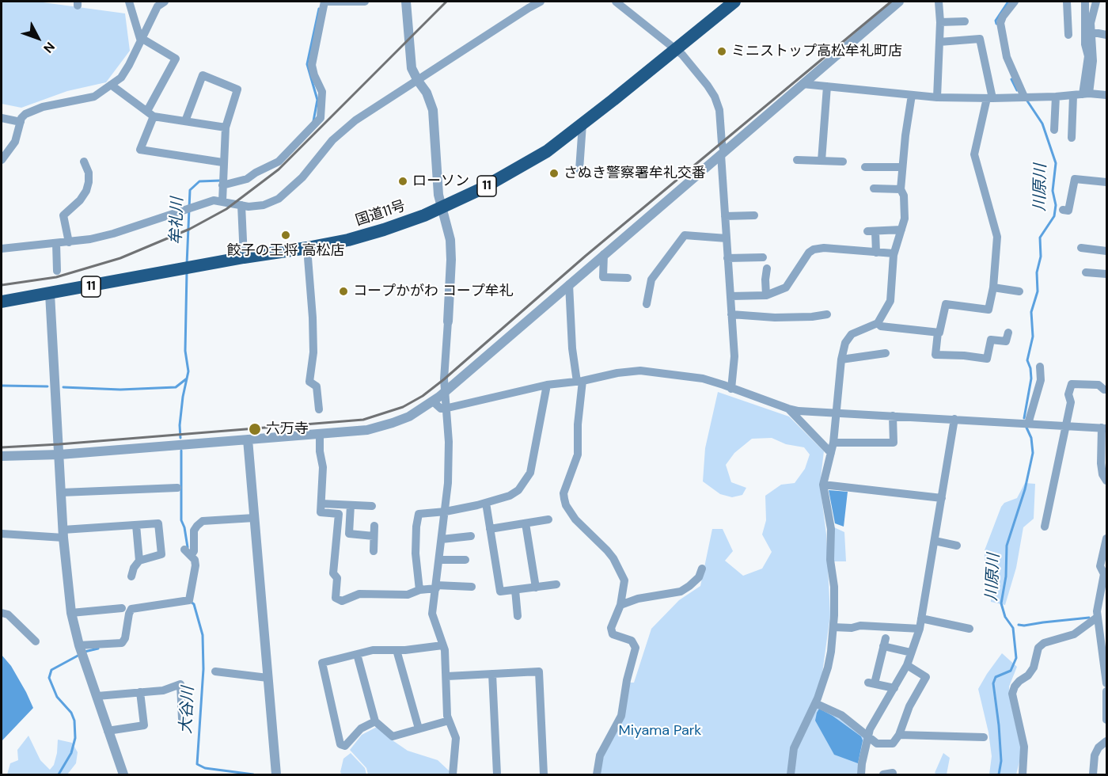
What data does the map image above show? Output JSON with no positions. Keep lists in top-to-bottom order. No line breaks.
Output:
{"streets":{"highway":["11","国道11号"]},"water":["川原川","牟礼川","大谷川"],"parks":["Miyama Park"],"places":["ミニストップ高松牟礼町店","さぬき警察署牟礼交番","ローソン","餃子の王将 高松店","コープかがわ コープ牟礼","六万寺"],"north":"bottom right"}
